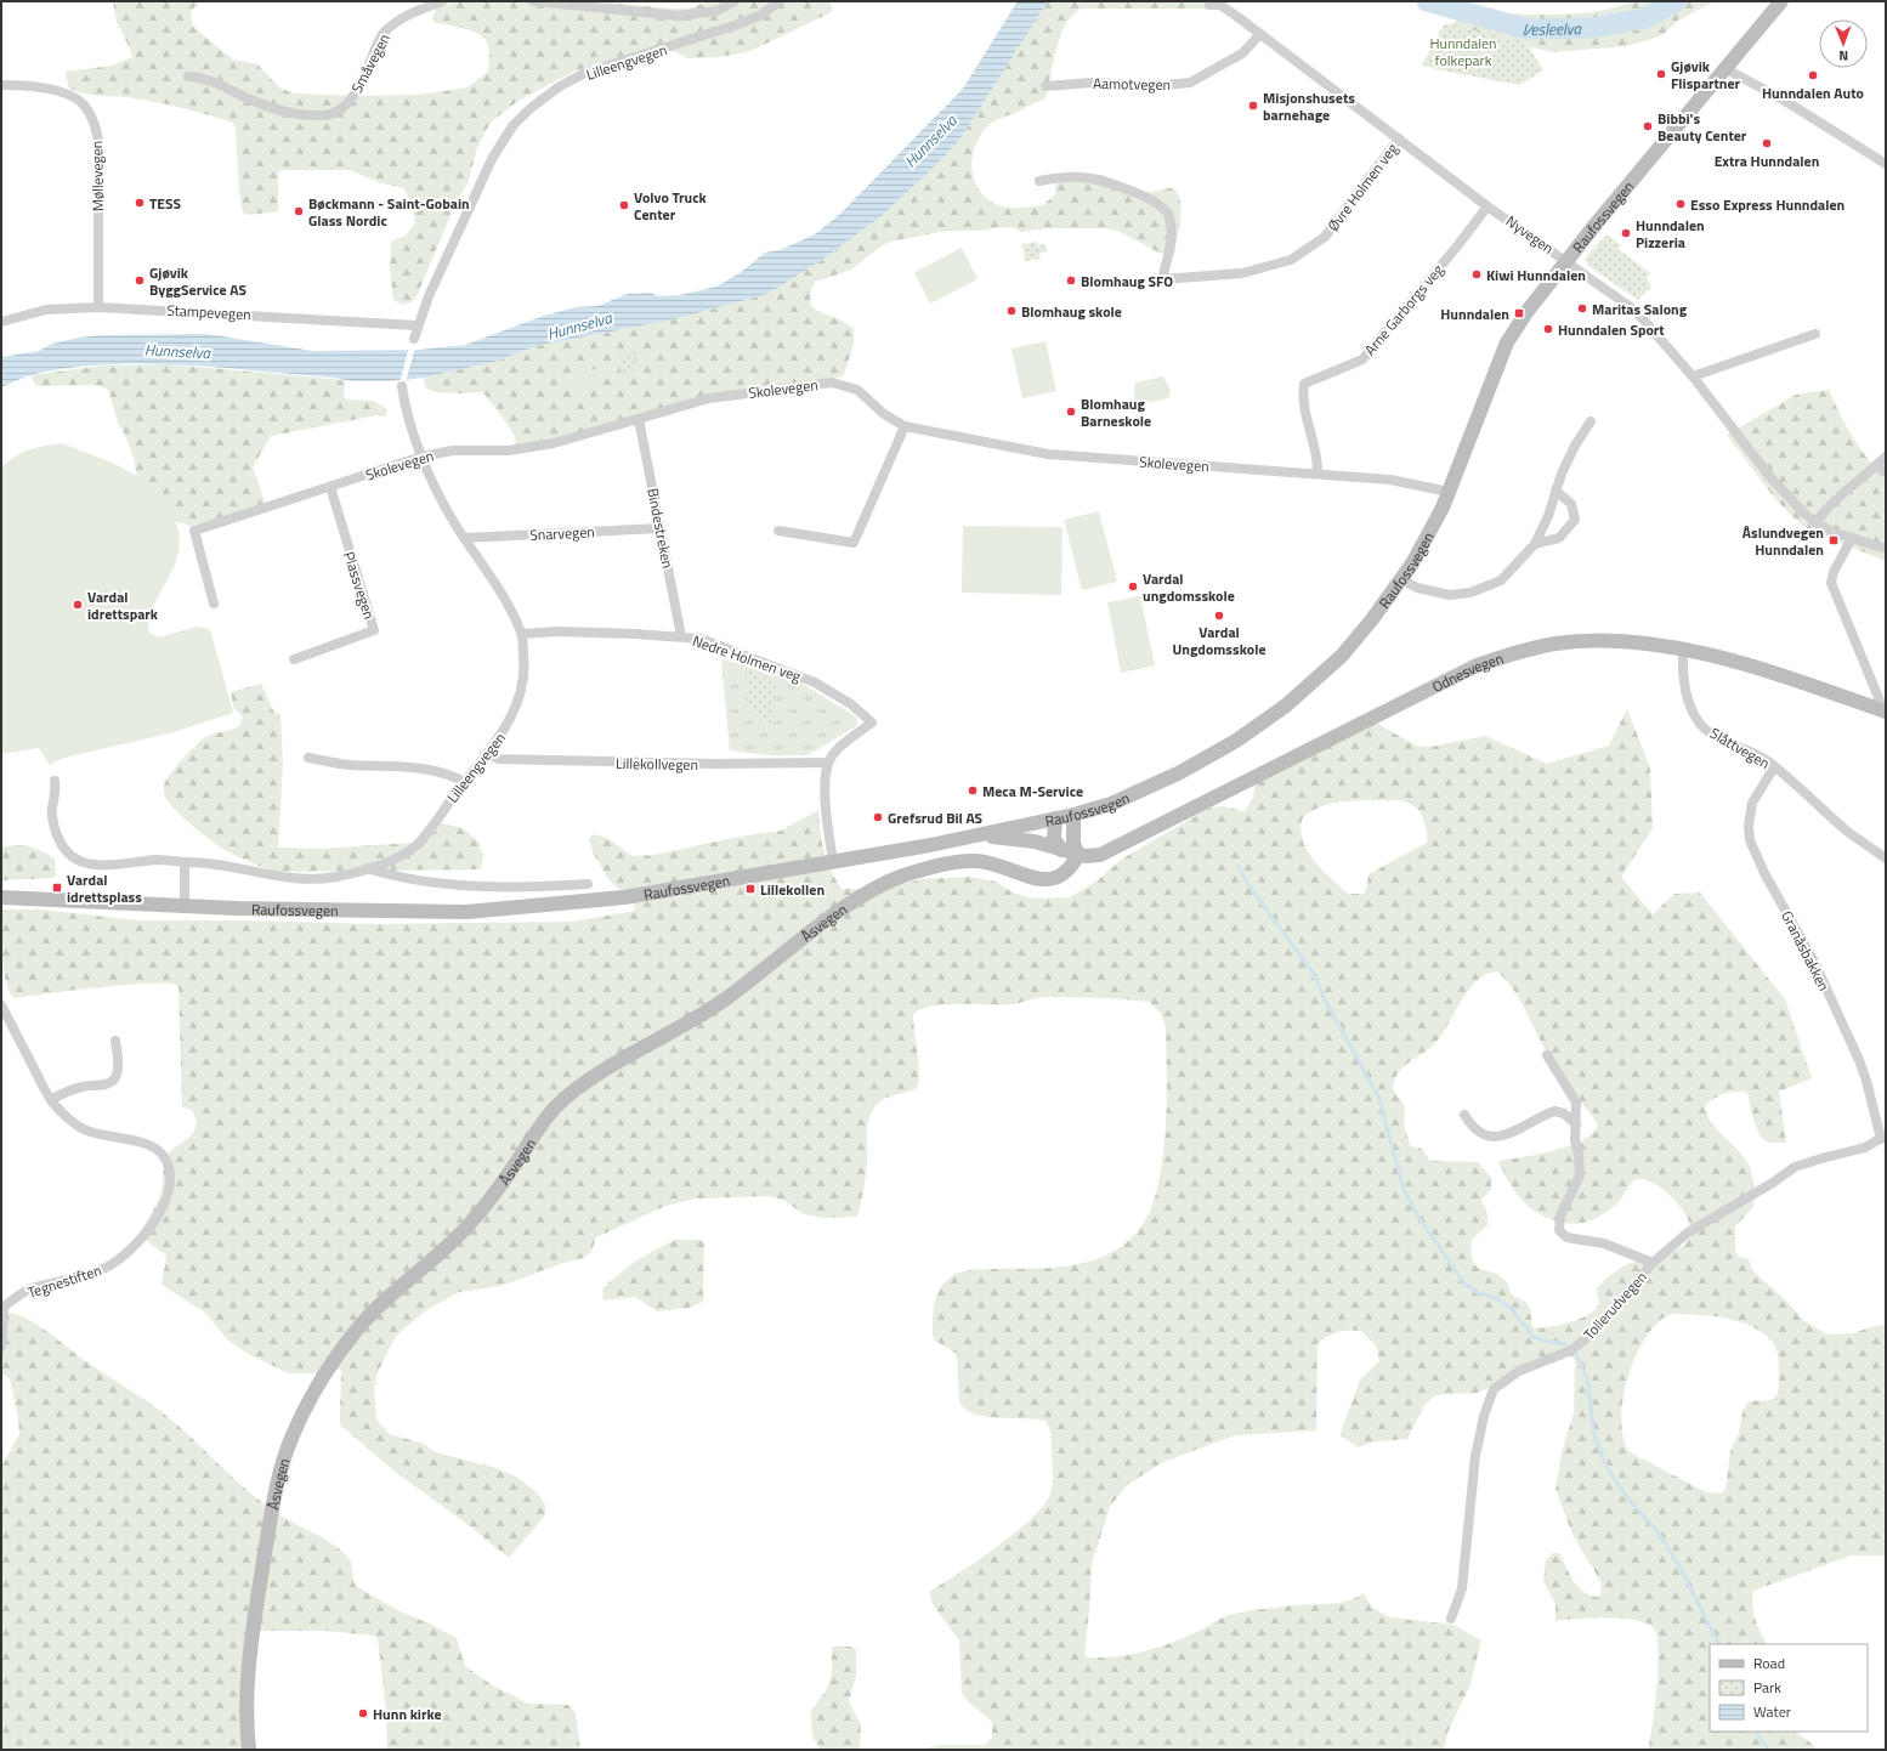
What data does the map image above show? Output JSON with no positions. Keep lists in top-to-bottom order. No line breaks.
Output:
{"streets":{"main road":["Raufossvegen","Odnesvegen","Åsvegen"],"street":["Lilleengvegen","Småvegen","Aamotvegen","Møllevegen","Øvre Holmen veg","Nyvegen","Arne Garborgs veg","Stampevegen","Skolevegen","Bindestreken","Snarvegen","Plassvegen","Nedre Holmen veg","Slåttvegen","Lillekollvegen","Granåsbakken","Tegnestiften","Tollerudvegen"]},"crossings":[["Lilleengvegen","Stampevegen"],["Lilleengvegen","Skolevegen"],["Lilleengvegen","Snarvegen"],["Lilleengvegen","Nedre Holmen veg"],["Lilleengvegen","Lillekollvegen"],["Aamotvegen","Nyvegen"],["Møllevegen","Stampevegen"],["Øvre Holmen veg","Nyvegen"],["Raufossvegen","Nyvegen"],["Raufossvegen","Skolevegen"],["Raufossvegen","Odnesvegen"],["Nyvegen","Arne Garborgs veg"],["Arne Garborgs veg","Skolevegen"],["Skolevegen","Bindestreken"],["Skolevegen","Plassvegen"],["Bindestreken","Snarvegen"],["Bindestreken","Nedre Holmen veg"],["Nedre Holmen veg","Lillekollvegen"],["Odnesvegen","Slåttvegen"],["Odnesvegen","Åsvegen"],["Slåttvegen","Granåsbakken"],["Granåsbakken","Tollerudvegen"]],"water":["Vesleelva","Hunnselva"],"parks":["Hunndalen folkepark"],"places":{"other":["Gjøvik Flispartner","Hunndalen Auto","Misjonshusets barnehage","Bibbi's Beauty Center","Extra Hunndalen","TESS","Esso Express Hunndalen","Volvo Truck Center","Bøckmann - Saint-Gobain Glass Nordic","Hunndalen Pizzeria","Kiwi Hunndalen","Gjøvik ByggService AS","Blomhaug SFO","Maritas Salong","Blomhaug skole","Hunndalen Sport","Blomhaug Barneskole","Vardal ungdomsskole","Vardal idrettspark","Vardal Ungdomsskole","Meca M-Service","Grefsrud Bil AS","Hunn kirke"],"transit":["Hunndalen","Åslundvegen Hunndalen","Vardal idrettsplass","Lillekollen"]},"legend":["Road","Park","Water"],"north":"bottom"}
